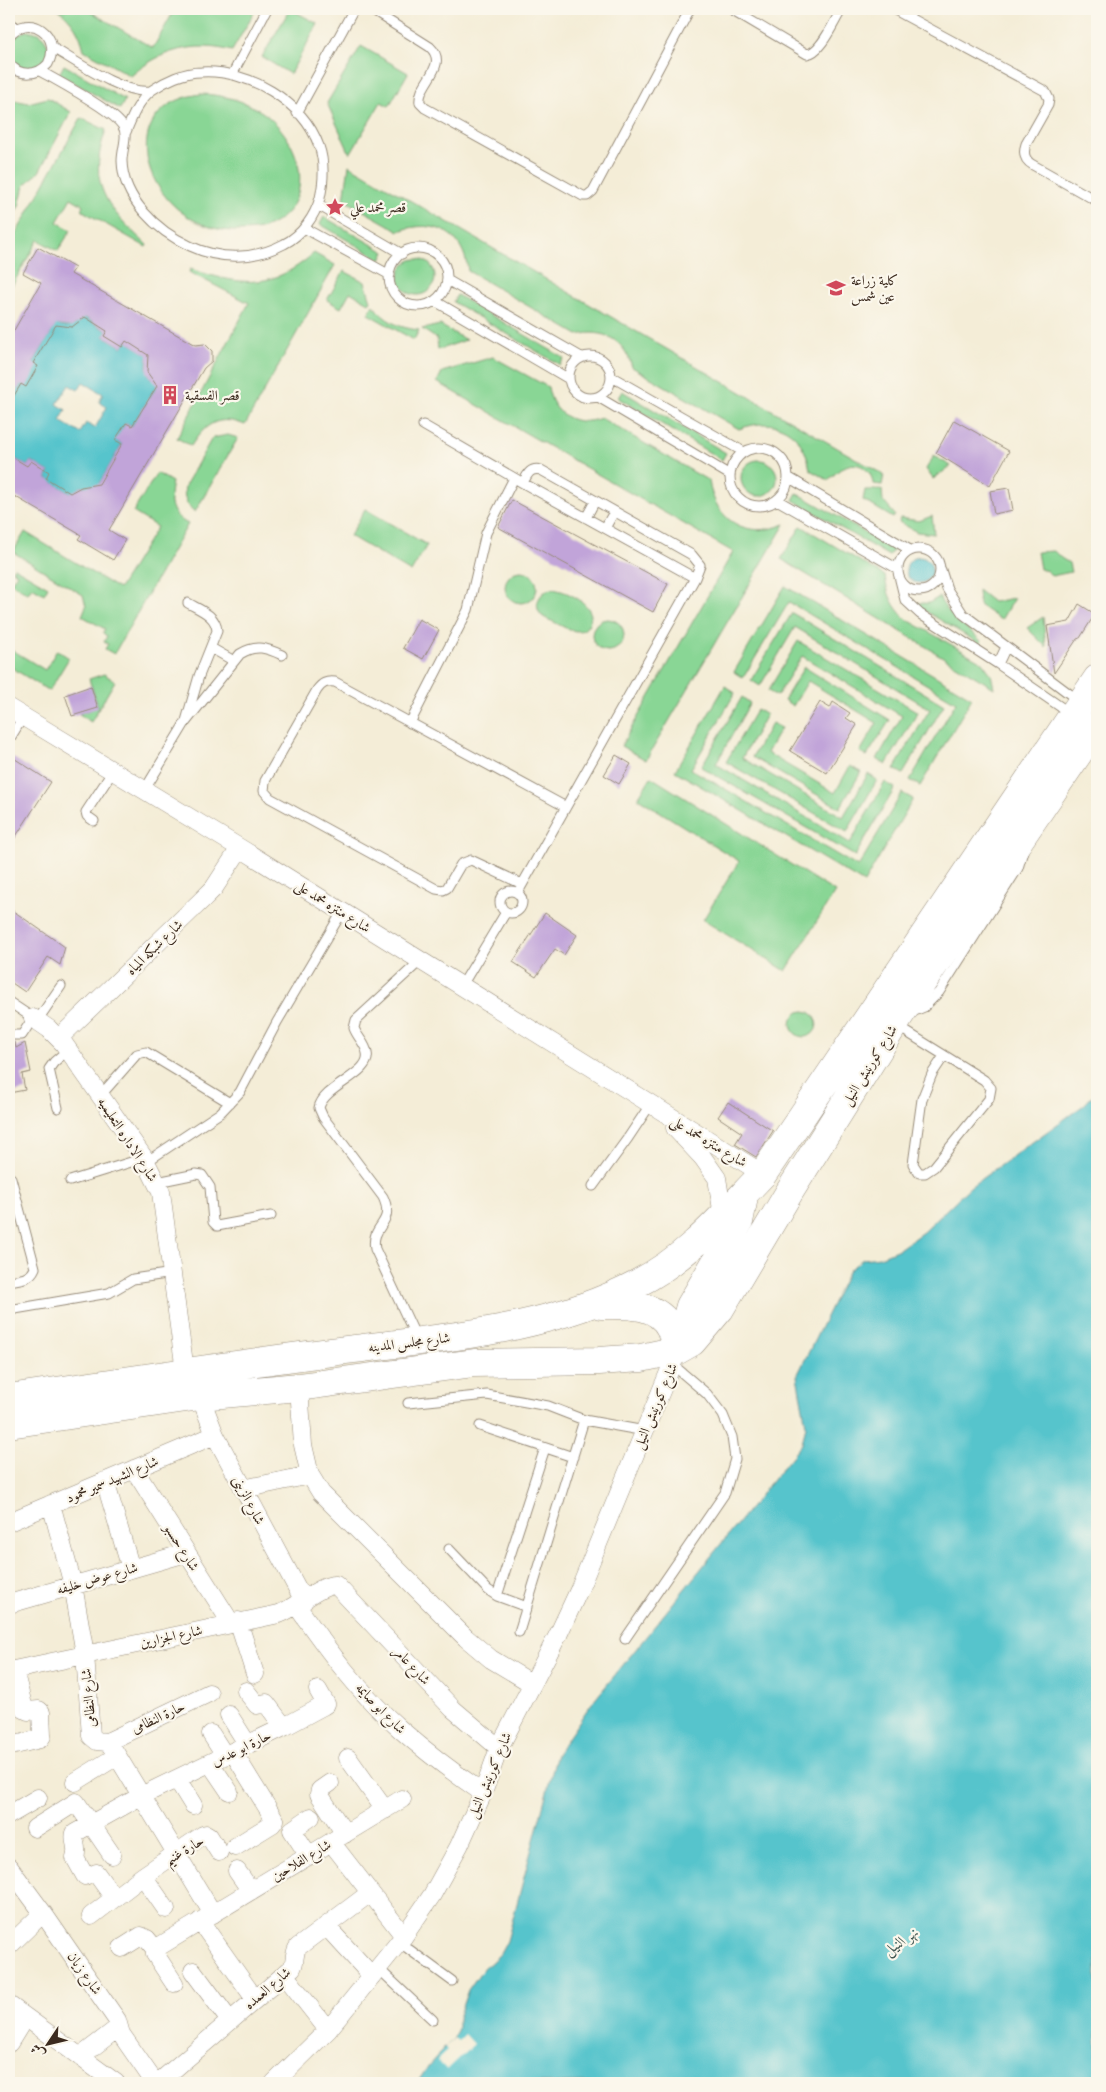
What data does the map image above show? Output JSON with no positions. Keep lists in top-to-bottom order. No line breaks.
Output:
{"streets":{"highway":["شارع كورنيش النيل","شارع مجلس المدينه"],"street":["شارع منتزه محمد على","شارع شبكه المياه","شارع الاداره التعليميه","شارع الشهيد سمير محمود","شارع الزينى","شارع حسبو","شارع عوض خليفه","شارع الجزارين","شارع عامر","شارع النظامى","شارع ابو صايمه","حارة النظامى","حارة ابو عدس","حارة غنيم","شارع الفلاحين","شارع زيان","شارع العمده"]},"crossings":[["شارع منتزه محمد على","شارع شبكه المياه"],["شارع منتزه محمد على","شارع كورنيش النيل"],["شارع منتزه محمد على","شارع مجلس المدينه"],["شارع شبكه المياه","شارع الاداره التعليميه"],["شارع كورنيش النيل","شارع مجلس المدينه"],["شارع كورنيش النيل","شارع عامر"],["شارع كورنيش النيل","شارع ابو صايمه"],["شارع الاداره التعليميه","شارع مجلس المدينه"],["شارع مجلس المدينه","شارع الزينى"],["شارع الشهيد سمير محمود","شارع الزينى"],["شارع الشهيد سمير محمود","شارع حسبو"],["شارع الشهيد سمير محمود","شارع النظامى"],["شارع الزينى","شارع الجزارين"],["شارع الزينى","شارع ابو صايمه"],["شارع حسبو","شارع عوض خليفه"],["شارع حسبو","شارع الجزارين"],["شارع عوض خليفه","شارع النظامى"],["شارع الجزارين","شارع عامر"],["شارع الجزارين","شارع النظامى"],["شارع الجزارين","شارع ابو صايمه"],["شارع النظامى","حارة النظامى"],["شارع النظامى","حارة ابو عدس"],["شارع النظامى","حارة غنيم"],["شارع النظامى","شارع الفلاحين"],["شارع النظامى","شارع العمده"],["حارة ابو عدس","حارة غنيم"],["شارع زيان","شارع العمده"]],"water":["نهر النيل"],"places":{"place":["قصر محمد علي"],"school or university":["كلية زراعة عين شمس"],"building":["قصر الفسقية"]},"north":"bottom left"}
